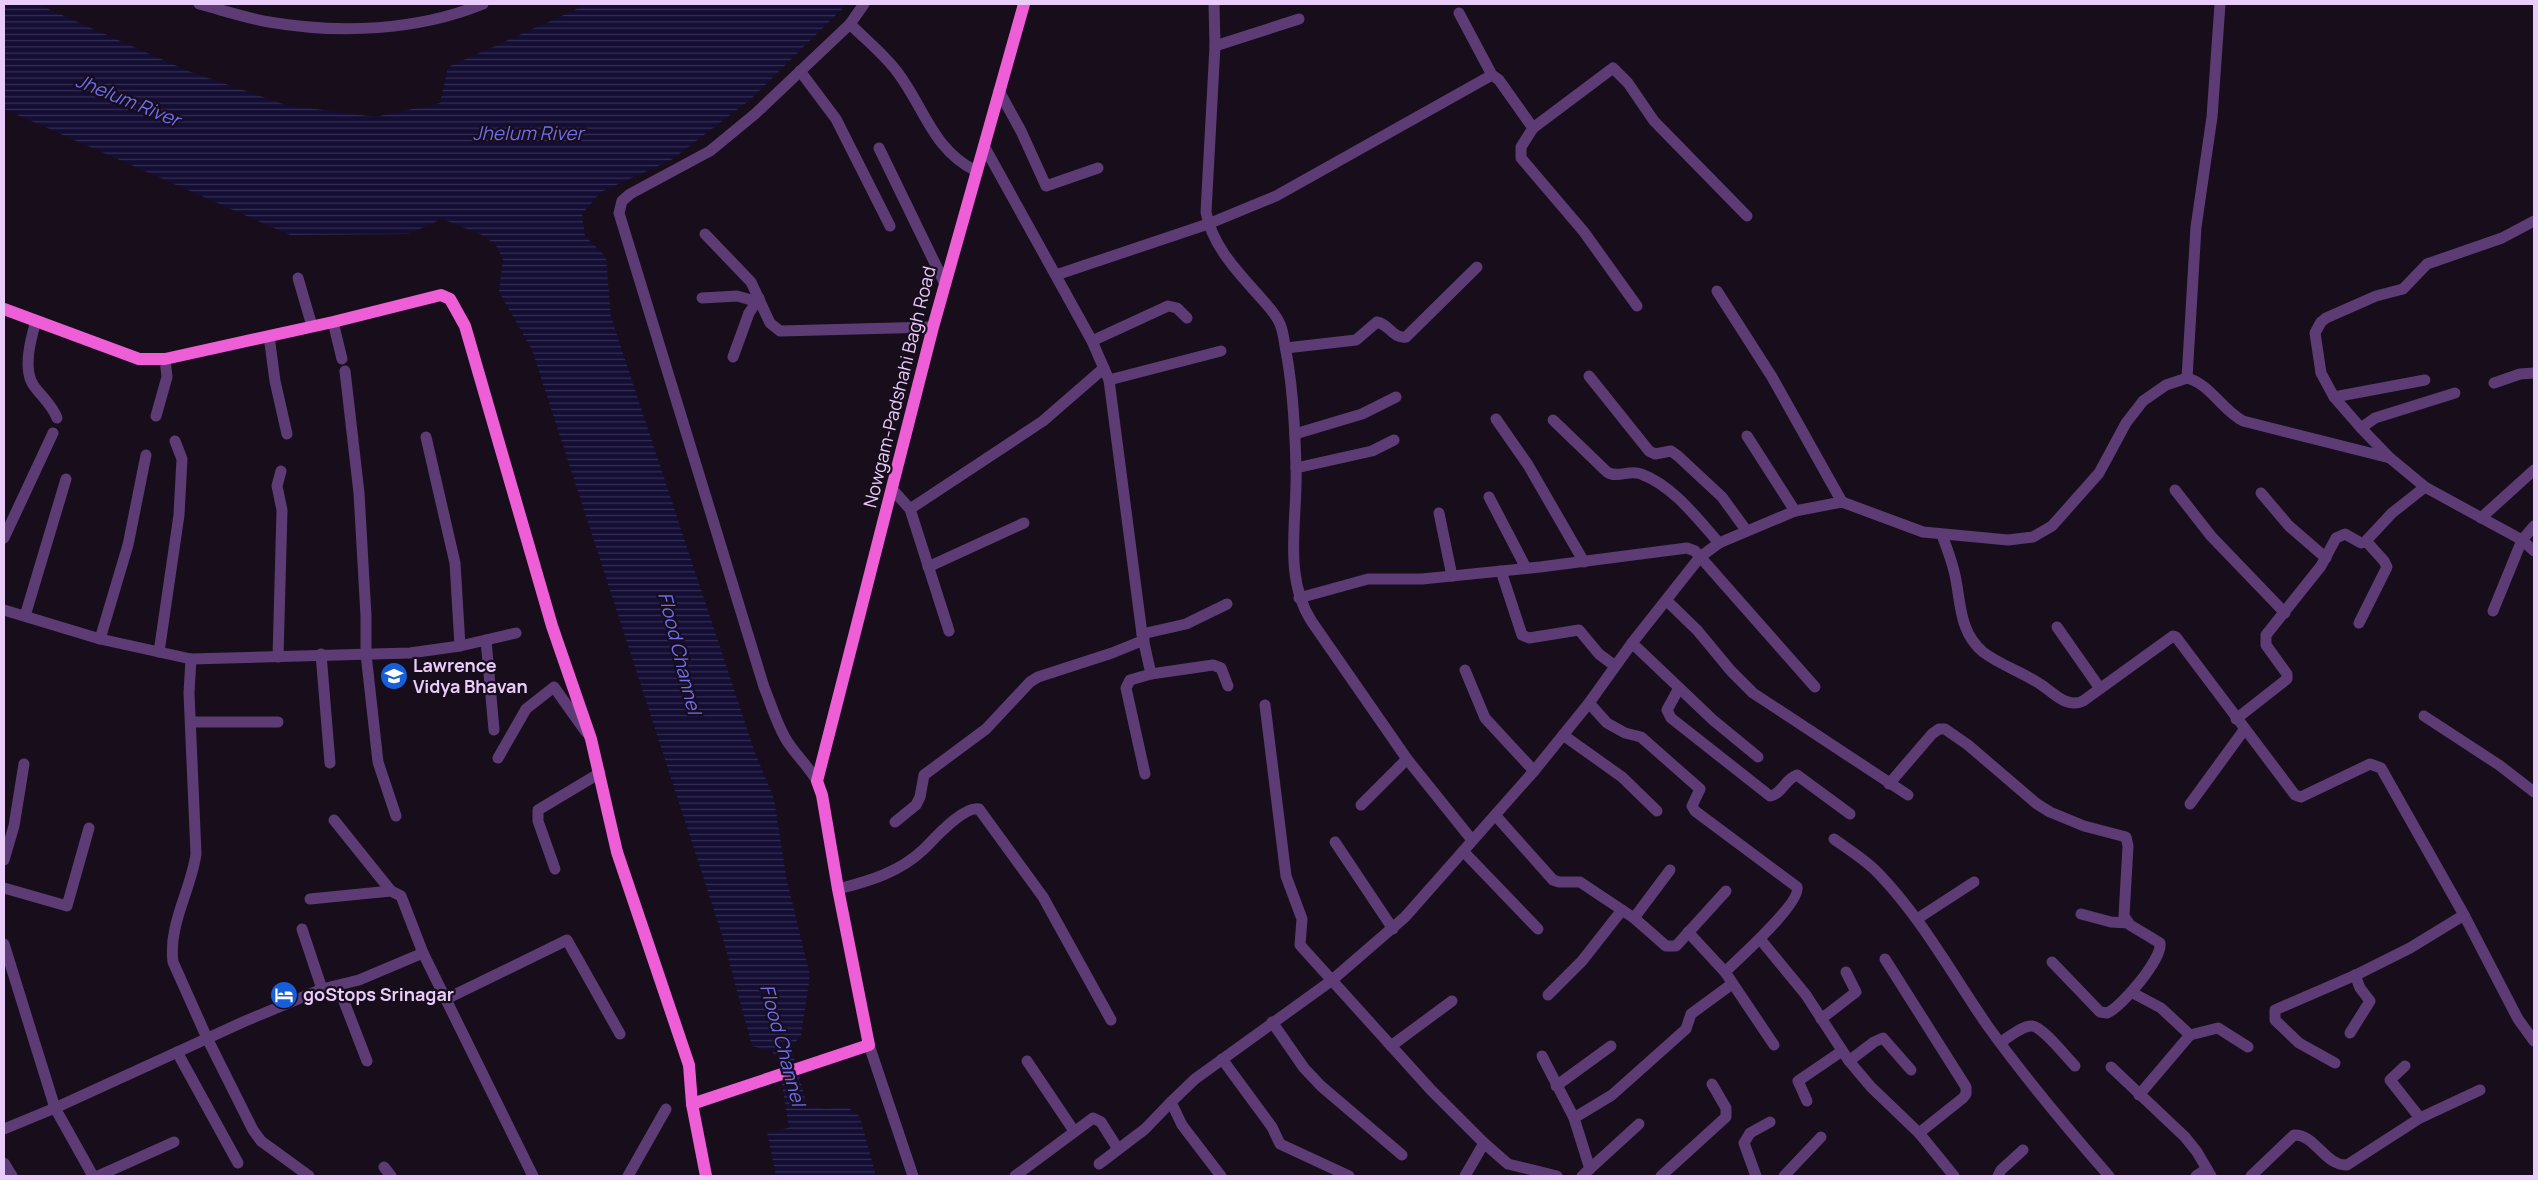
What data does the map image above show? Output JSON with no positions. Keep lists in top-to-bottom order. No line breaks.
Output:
{"streets":{"main road":["Nowgam-Padshahi Bagh Road"]},"water":["Jhelum River","Flood Channel"],"places":{"school or university":["Lawrence Vidya Bhavan"],"hotel":["goStops Srinagar"]}}
